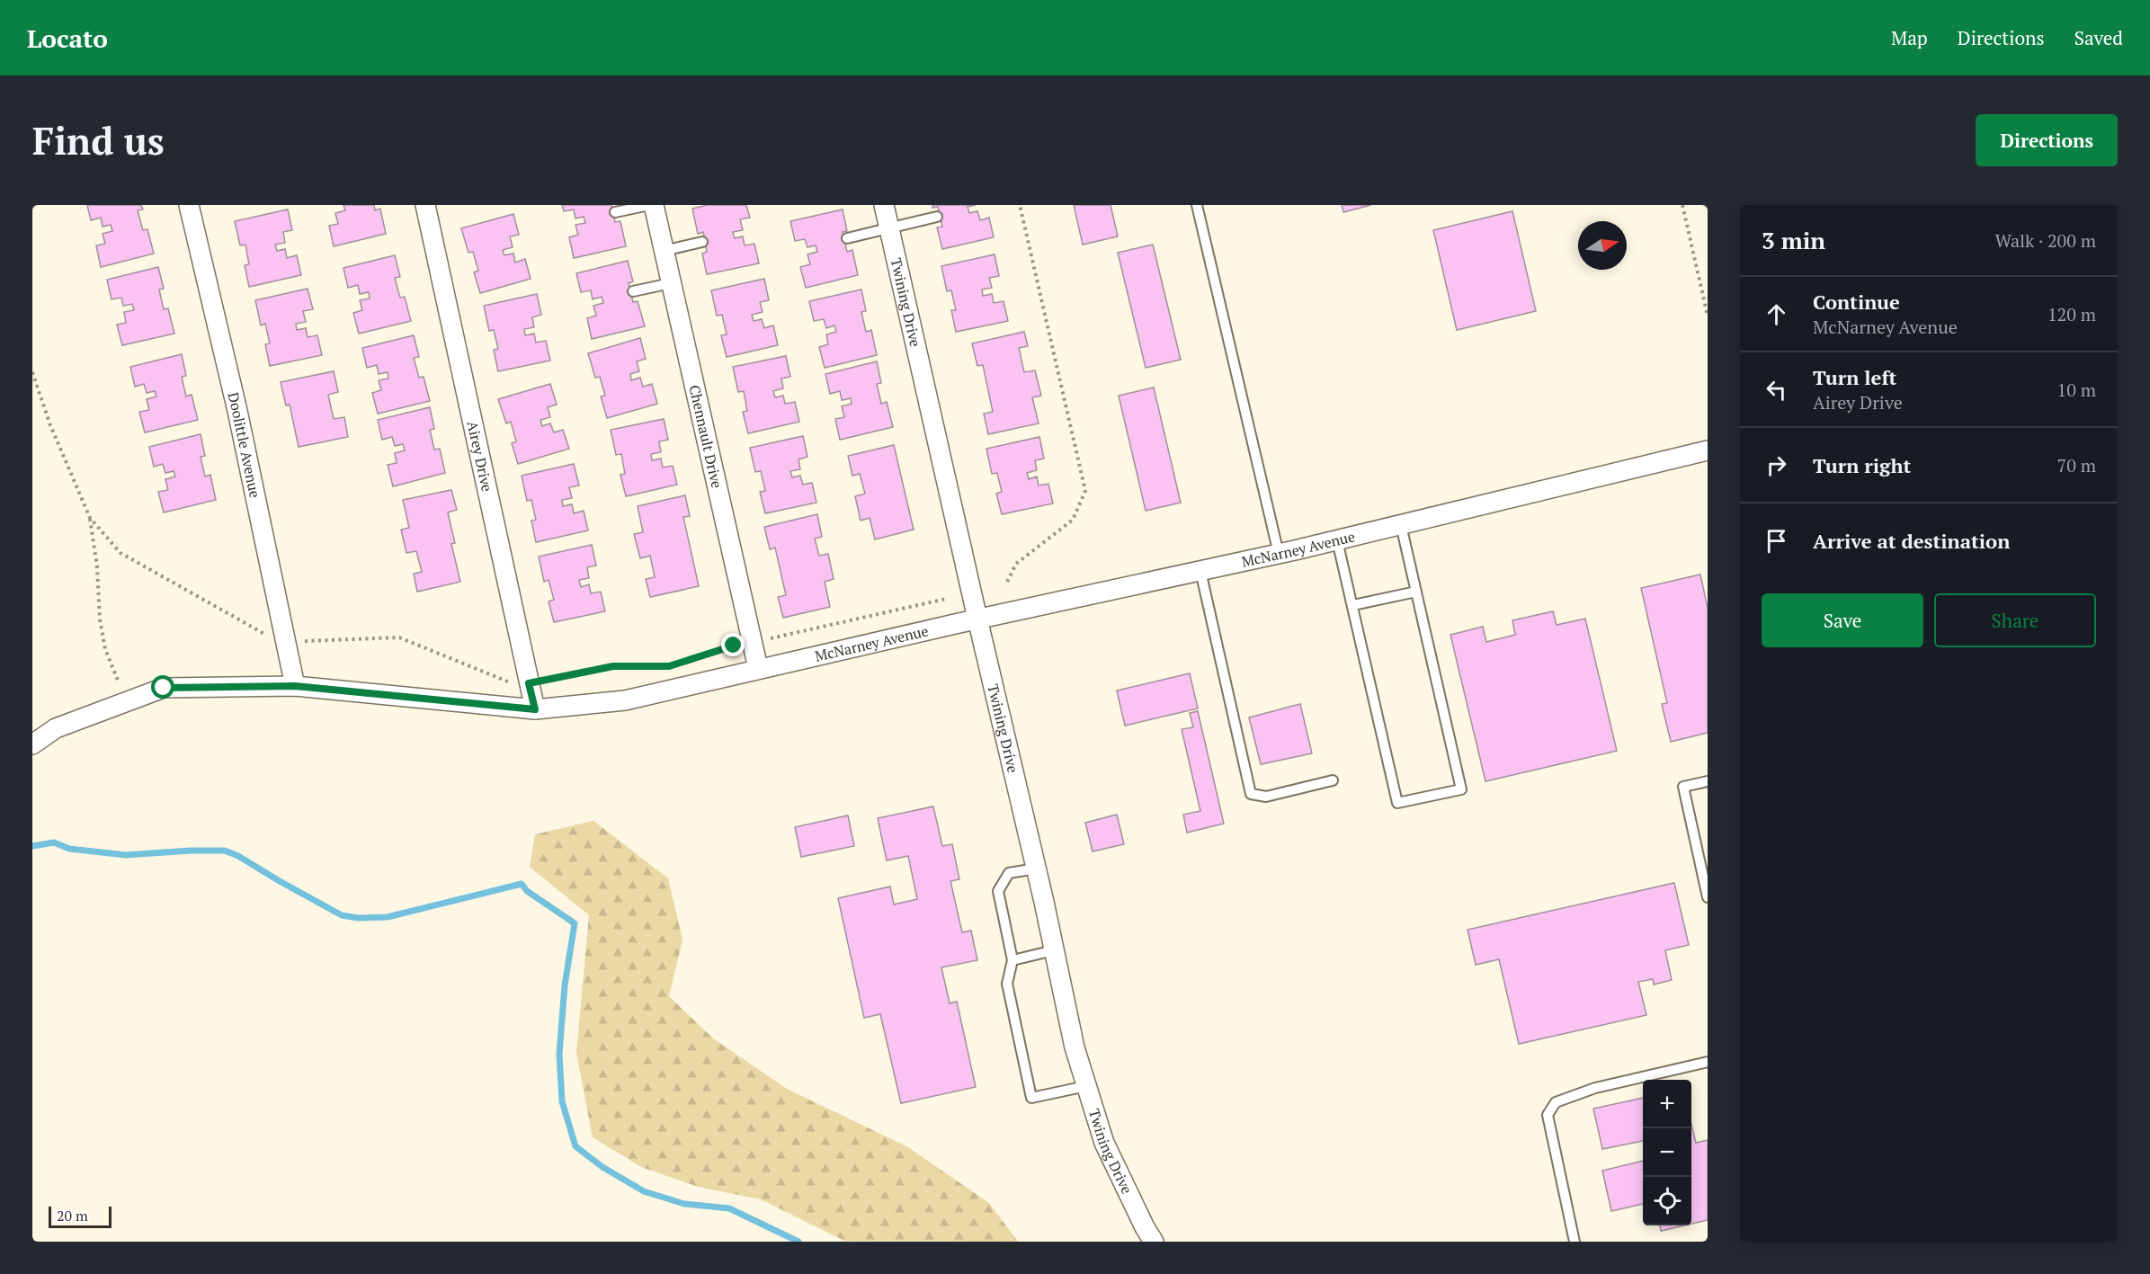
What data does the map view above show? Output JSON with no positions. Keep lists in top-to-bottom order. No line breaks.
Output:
{"streets":{"street":["Twining Drive","Chennault Drive","Doolittle Avenue","Airey Drive","McNarney Avenue"]},"crossings":[["Twining Drive","McNarney Avenue"],["Chennault Drive","McNarney Avenue"],["Doolittle Avenue","McNarney Avenue"],["Airey Drive","McNarney Avenue"]],"scale_bar":"20 m","north":"right","page":{"header":"Locato","nav":["Map","Directions","Saved"],"buttons":["Directions",["Save","Share"]],"title":"Find us","heading":["3 min","Walk · 200 m"],"list":[["Continue","McNarney Avenue","120 m"],["Turn left","Airey Drive","10 m"],["Turn right","70 m"],"Arrive at destination"],"map_buttons":["+","−"],"scale":"20 m"}}
